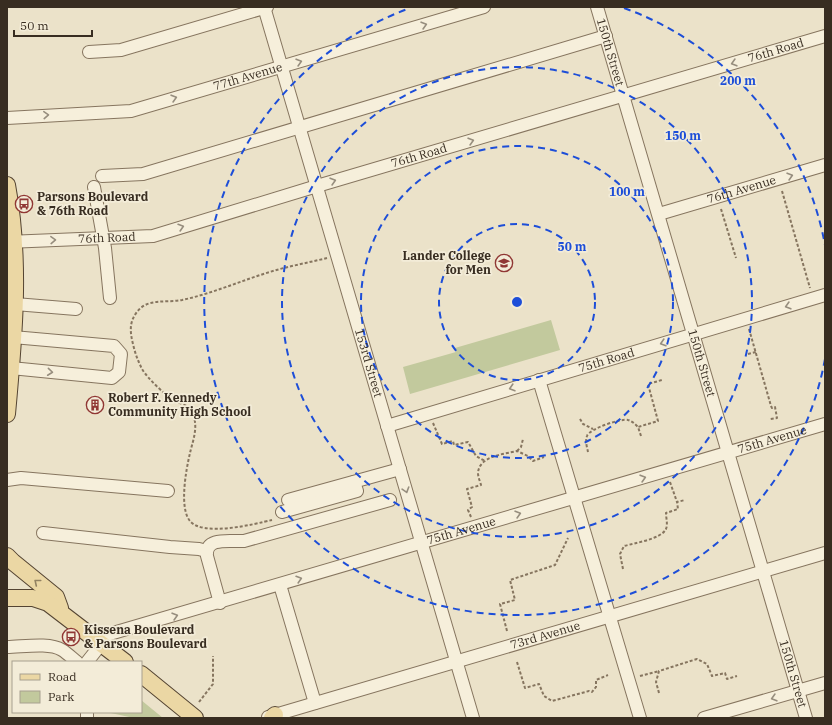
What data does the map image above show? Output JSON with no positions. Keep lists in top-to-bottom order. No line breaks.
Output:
{"streets":{"street":["76th Road","150th Street","77th Avenue","76th Avenue","75th Road","153rd Street","75th Avenue","73rd Avenue"]},"crossings":[["76th Road","150th Street"],["76th Road","153rd Street"],["150th Street","76th Avenue"],["150th Street","75th Road"],["150th Street","75th Avenue"],["150th Street","73rd Avenue"],["77th Avenue","153rd Street"],["75th Road","153rd Street"],["153rd Street","75th Avenue"],["153rd Street","73rd Avenue"]],"one_way":["76th Avenue","75th Road"],"places":{"bus stop":["Parsons Boulevard & 76th Road","Kissena Boulevard & Parsons Boulevard"],"school or university":["Lander College for Men"],"building":["Robert F. Kennedy Community High School"]},"legend":["Road","Park"],"scale_bar":"50 m","rings":["200 m","150 m","100 m","50 m"]}
